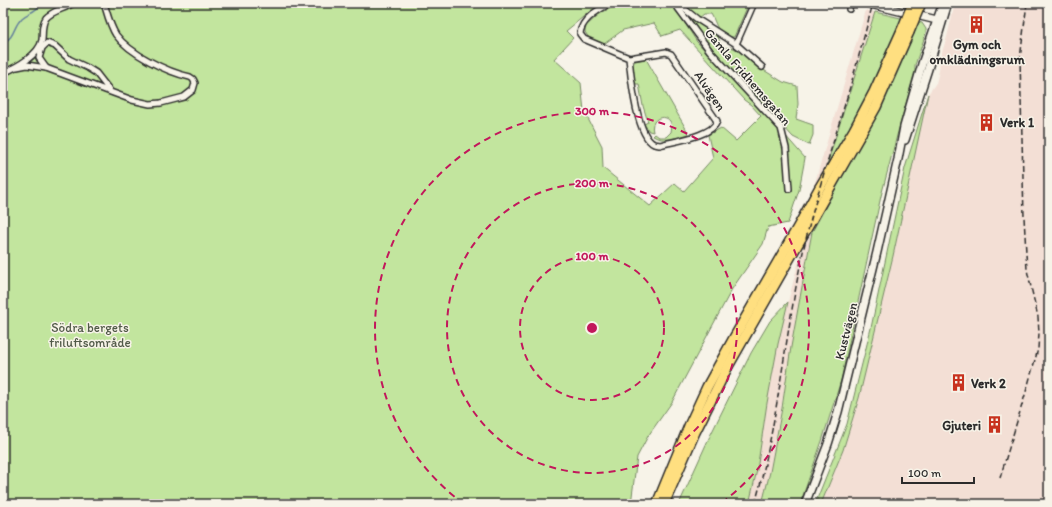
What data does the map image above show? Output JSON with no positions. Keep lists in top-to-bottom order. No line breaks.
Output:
{"streets":{"main road":["Kustvägen"],"street":["Gamla Fridhemsgatan","Alvägen"]},"parks":["Södra bergets friluftsområde"],"places":{"building":["Gym och omklädningsrum","Verk 1","Verk 2","Gjuteri"]},"scale_bar":"100 m","rings":["300 m","200 m","100 m"]}
